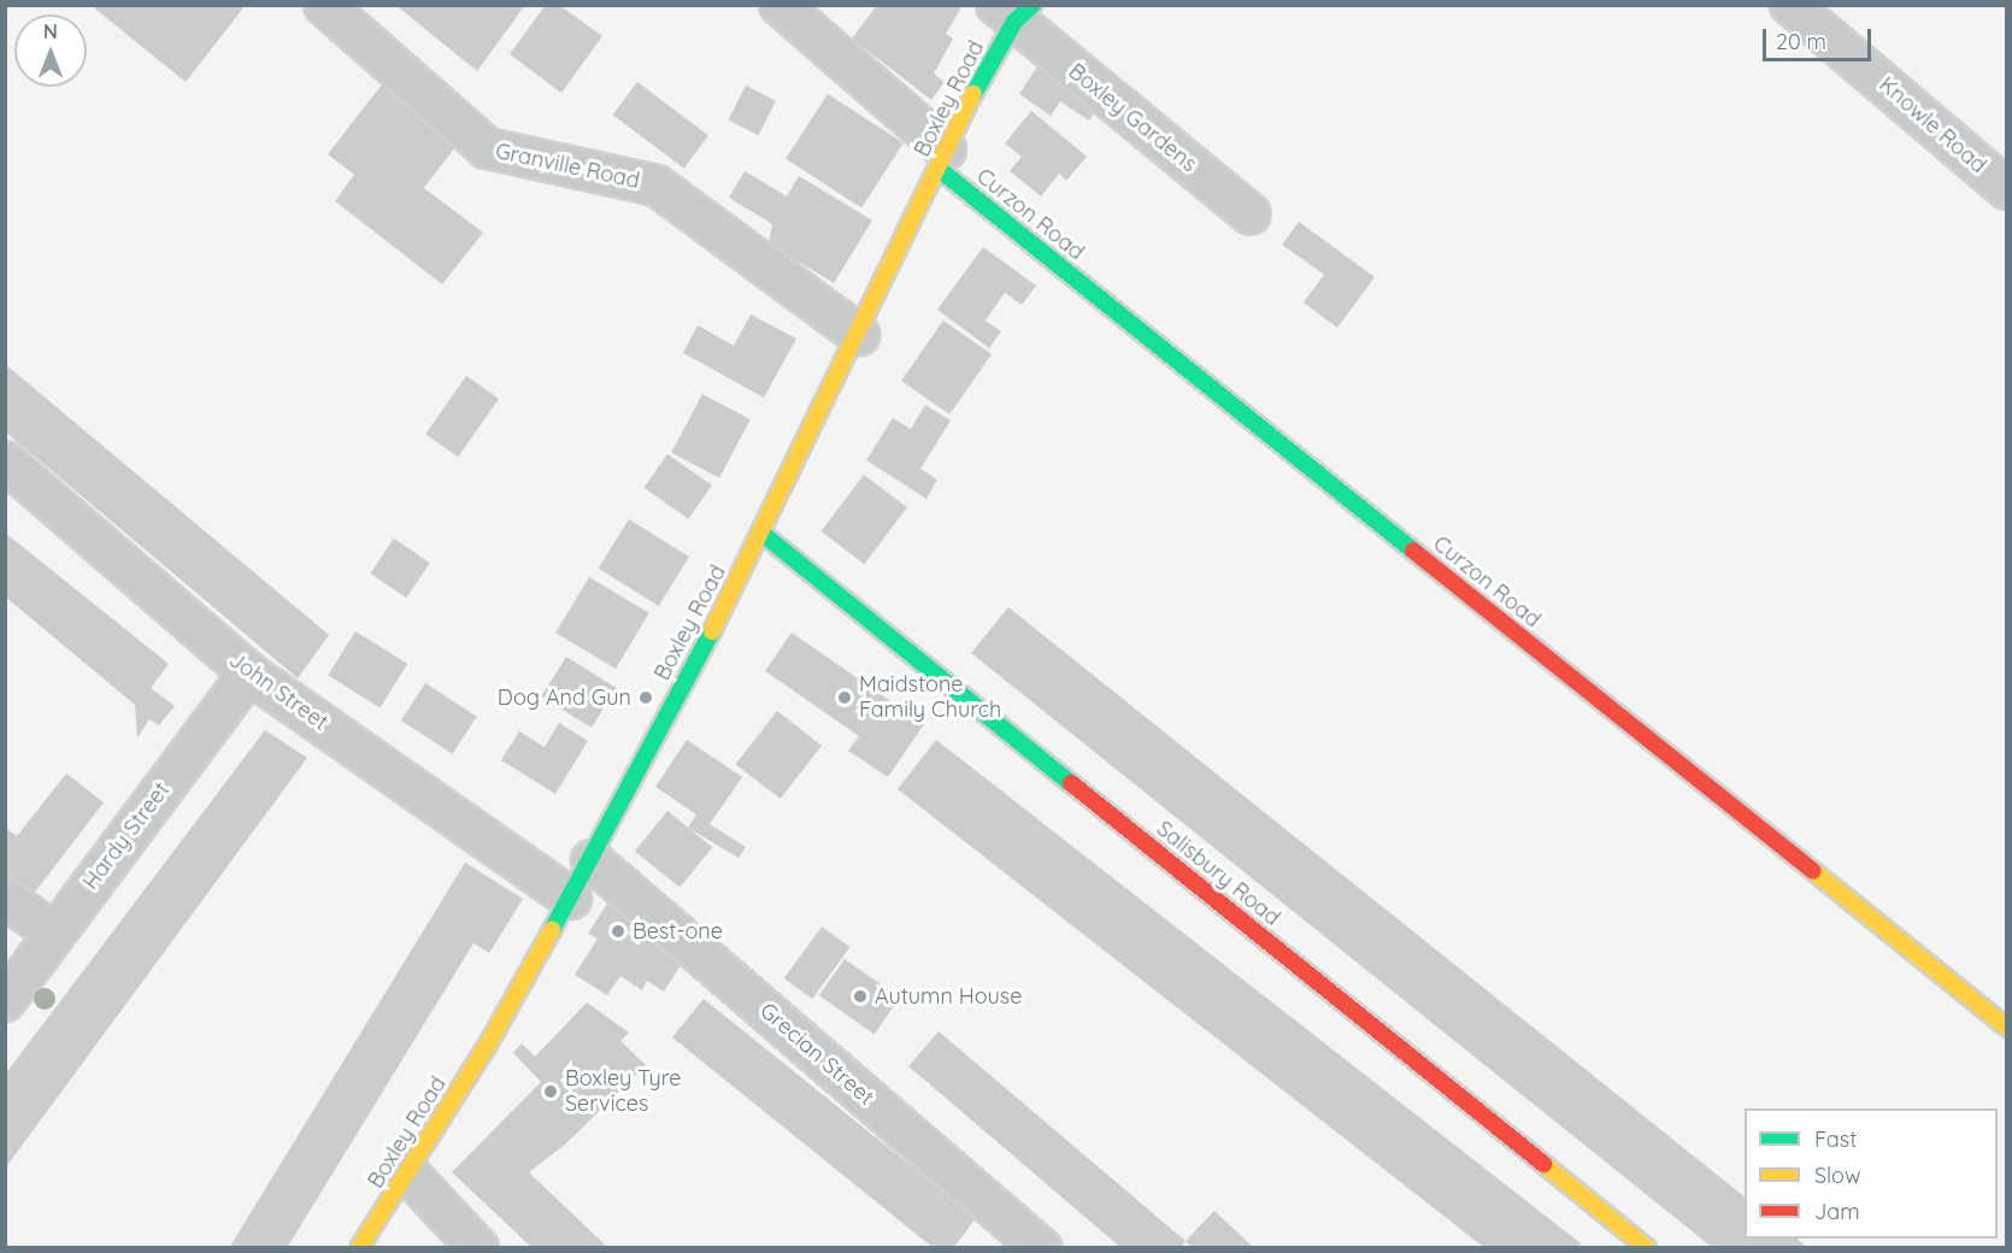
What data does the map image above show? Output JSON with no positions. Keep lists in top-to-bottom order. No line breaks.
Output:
{"streets":{"street":["Boxley Road","Boxley Gardens","Knowle Road","Granville Road","Curzon Road","John Street","Hardy Street","Salisbury Road","Grecian Street"]},"crossings":[["Boxley Road","Boxley Gardens"],["Boxley Road","Granville Road"],["Boxley Road","Curzon Road"],["Boxley Road","John Street"],["Boxley Road","Salisbury Road"],["Boxley Road","Grecian Street"],["John Street","Hardy Street"]],"places":["Dog And Gun","Maidstone Family Church","Best-one","Autumn House","Boxley Tyre Services"],"legend":["Fast","Slow","Jam"],"scale_bar":"20 m","north":"top"}
